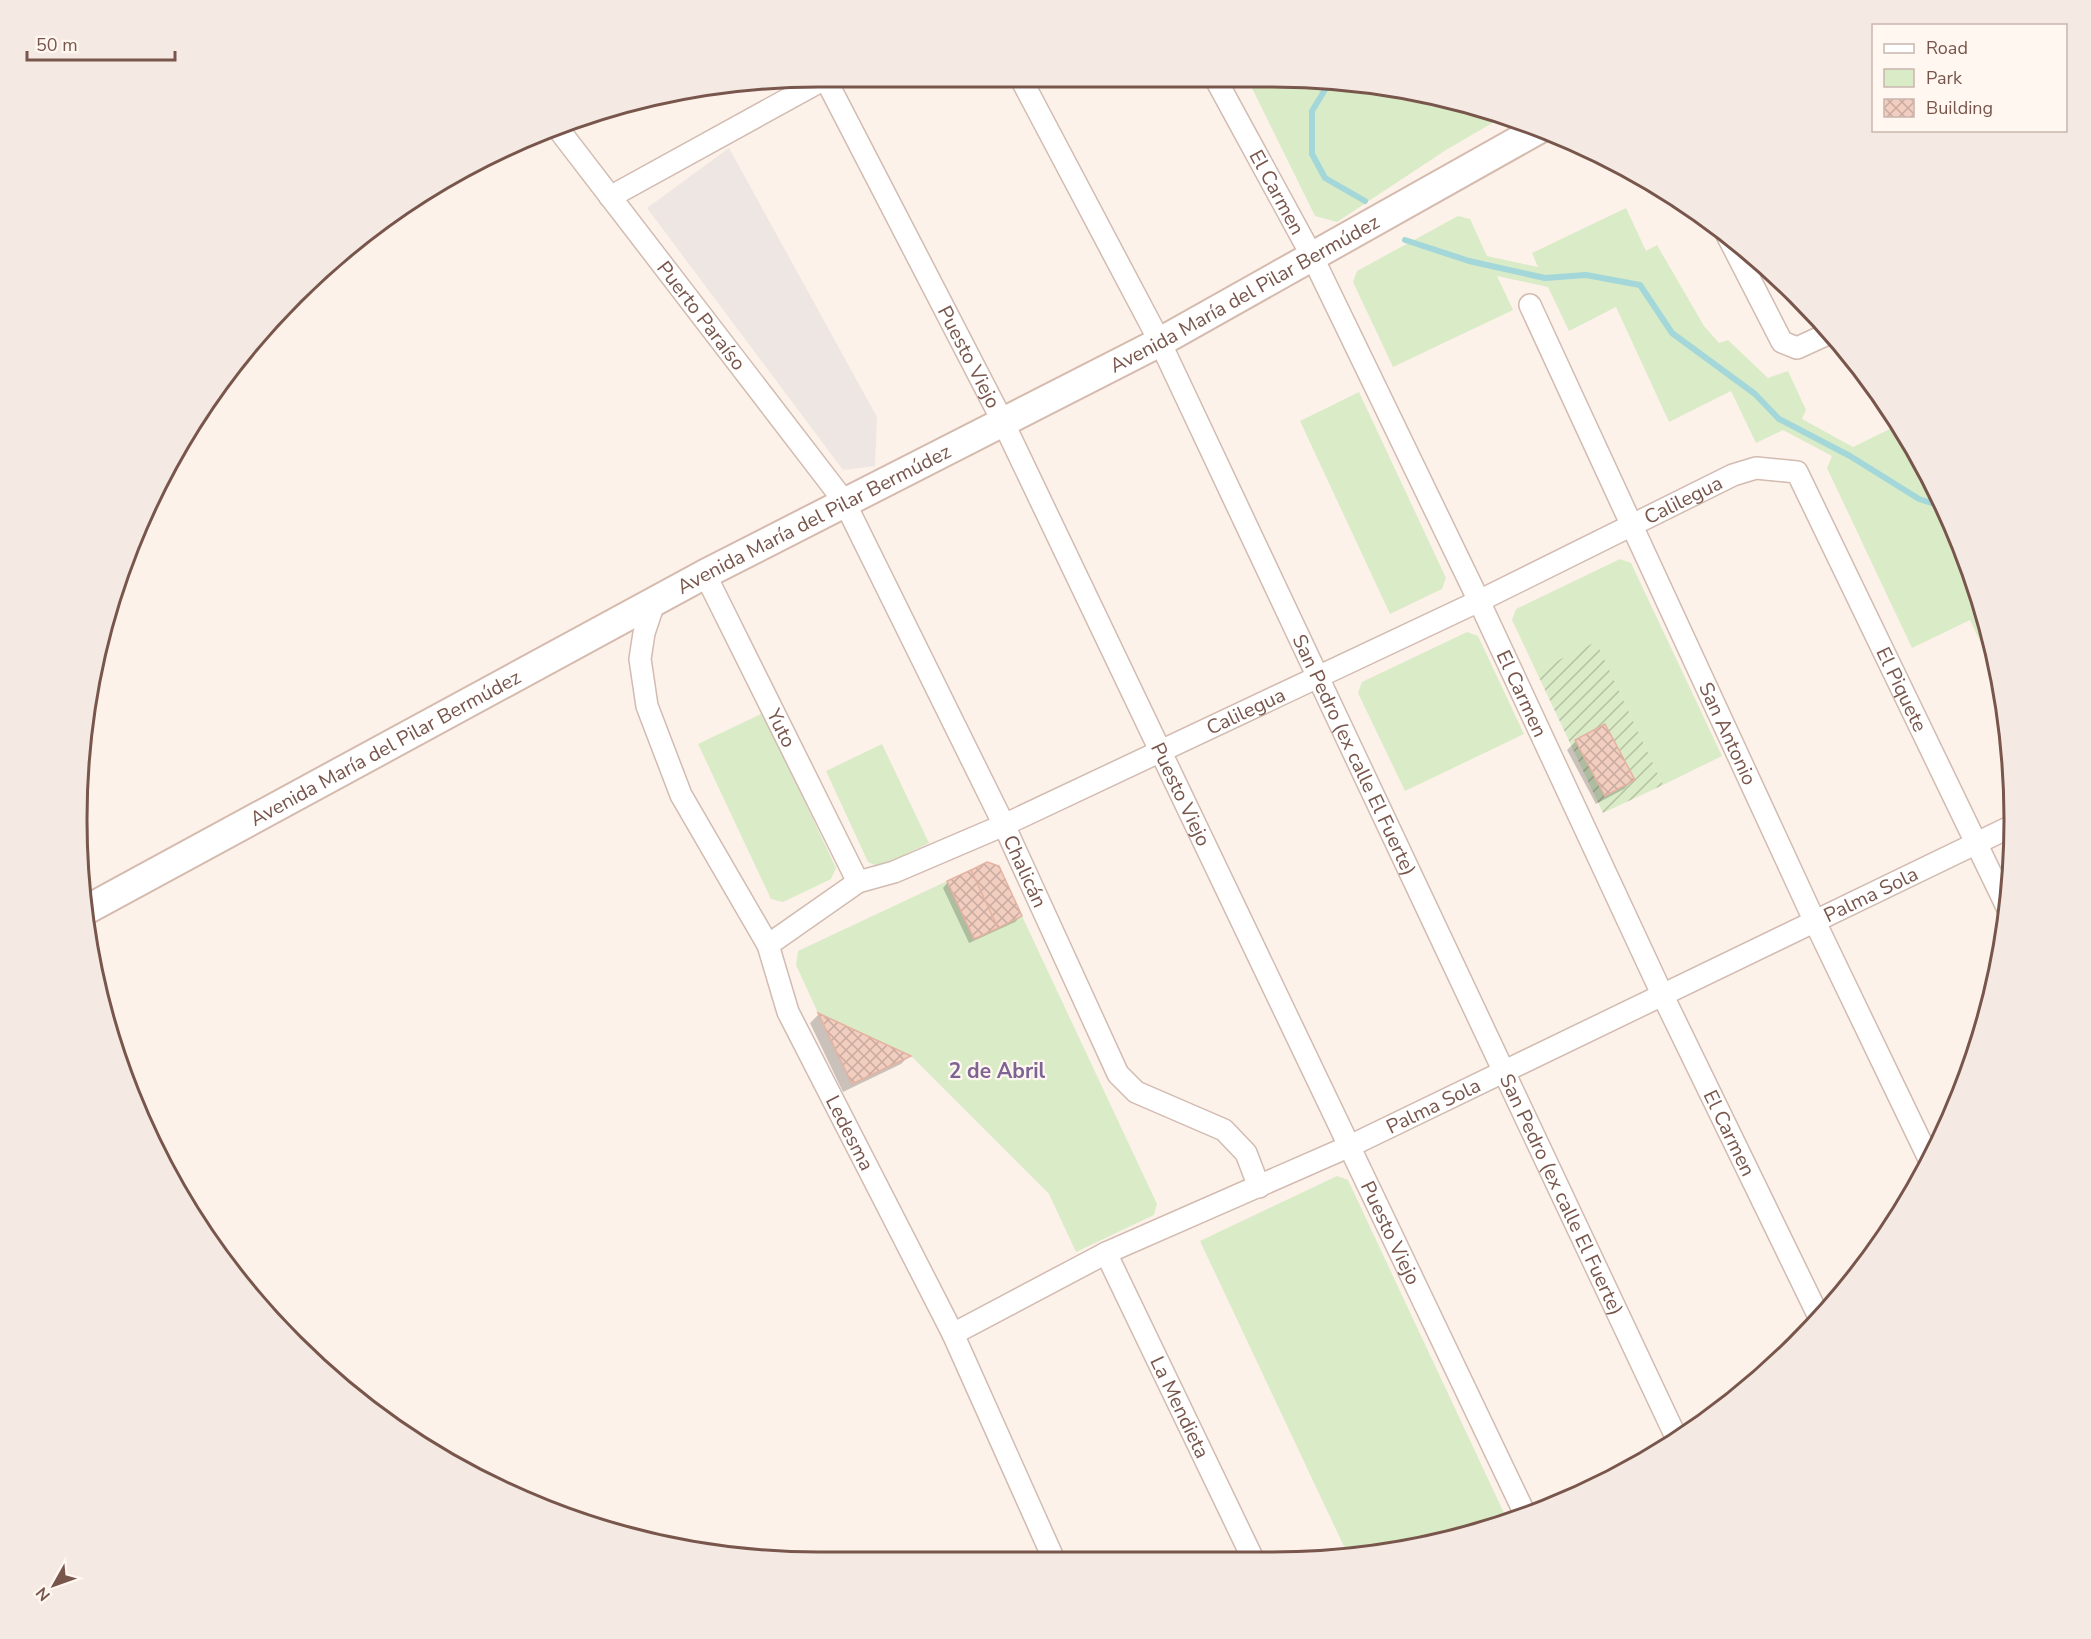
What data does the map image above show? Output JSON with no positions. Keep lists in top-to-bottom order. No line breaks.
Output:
{"streets":{"street":["El Carmen","Avenida María del Pilar Bermúdez","Puerto Paraíso","Puesto Viejo","Calilegua","El Piquete","Yuto","San Antonio","San Pedro (ex calle El Fuerte)","Chalicán","Palma Sola","Ledesma","La Mendieta"]},"crossings":[["El Carmen","Avenida María del Pilar Bermúdez"],["El Carmen","Calilegua"],["El Carmen","Palma Sola"],["Avenida María del Pilar Bermúdez","Puerto Paraíso"],["Avenida María del Pilar Bermúdez","Puesto Viejo"],["Avenida María del Pilar Bermúdez","Yuto"],["Avenida María del Pilar Bermúdez","San Pedro (ex calle El Fuerte)"],["Avenida María del Pilar Bermúdez","Chalicán"],["Avenida María del Pilar Bermúdez","Ledesma"],["Puerto Paraíso","Chalicán"],["Puesto Viejo","Calilegua"],["Puesto Viejo","Palma Sola"],["Calilegua","El Piquete"],["Calilegua","Yuto"],["Calilegua","San Antonio"],["Calilegua","San Pedro (ex calle El Fuerte)"],["Calilegua","Chalicán"],["Calilegua","Ledesma"],["El Piquete","Palma Sola"],["San Antonio","Palma Sola"],["San Pedro (ex calle El Fuerte)","Palma Sola"],["Chalicán","Palma Sola"],["Palma Sola","Ledesma"],["Palma Sola","La Mendieta"]],"districts":["2 de Abril"],"legend":["Road","Park","Building"],"scale_bar":"50 m","north":"bottom left"}
